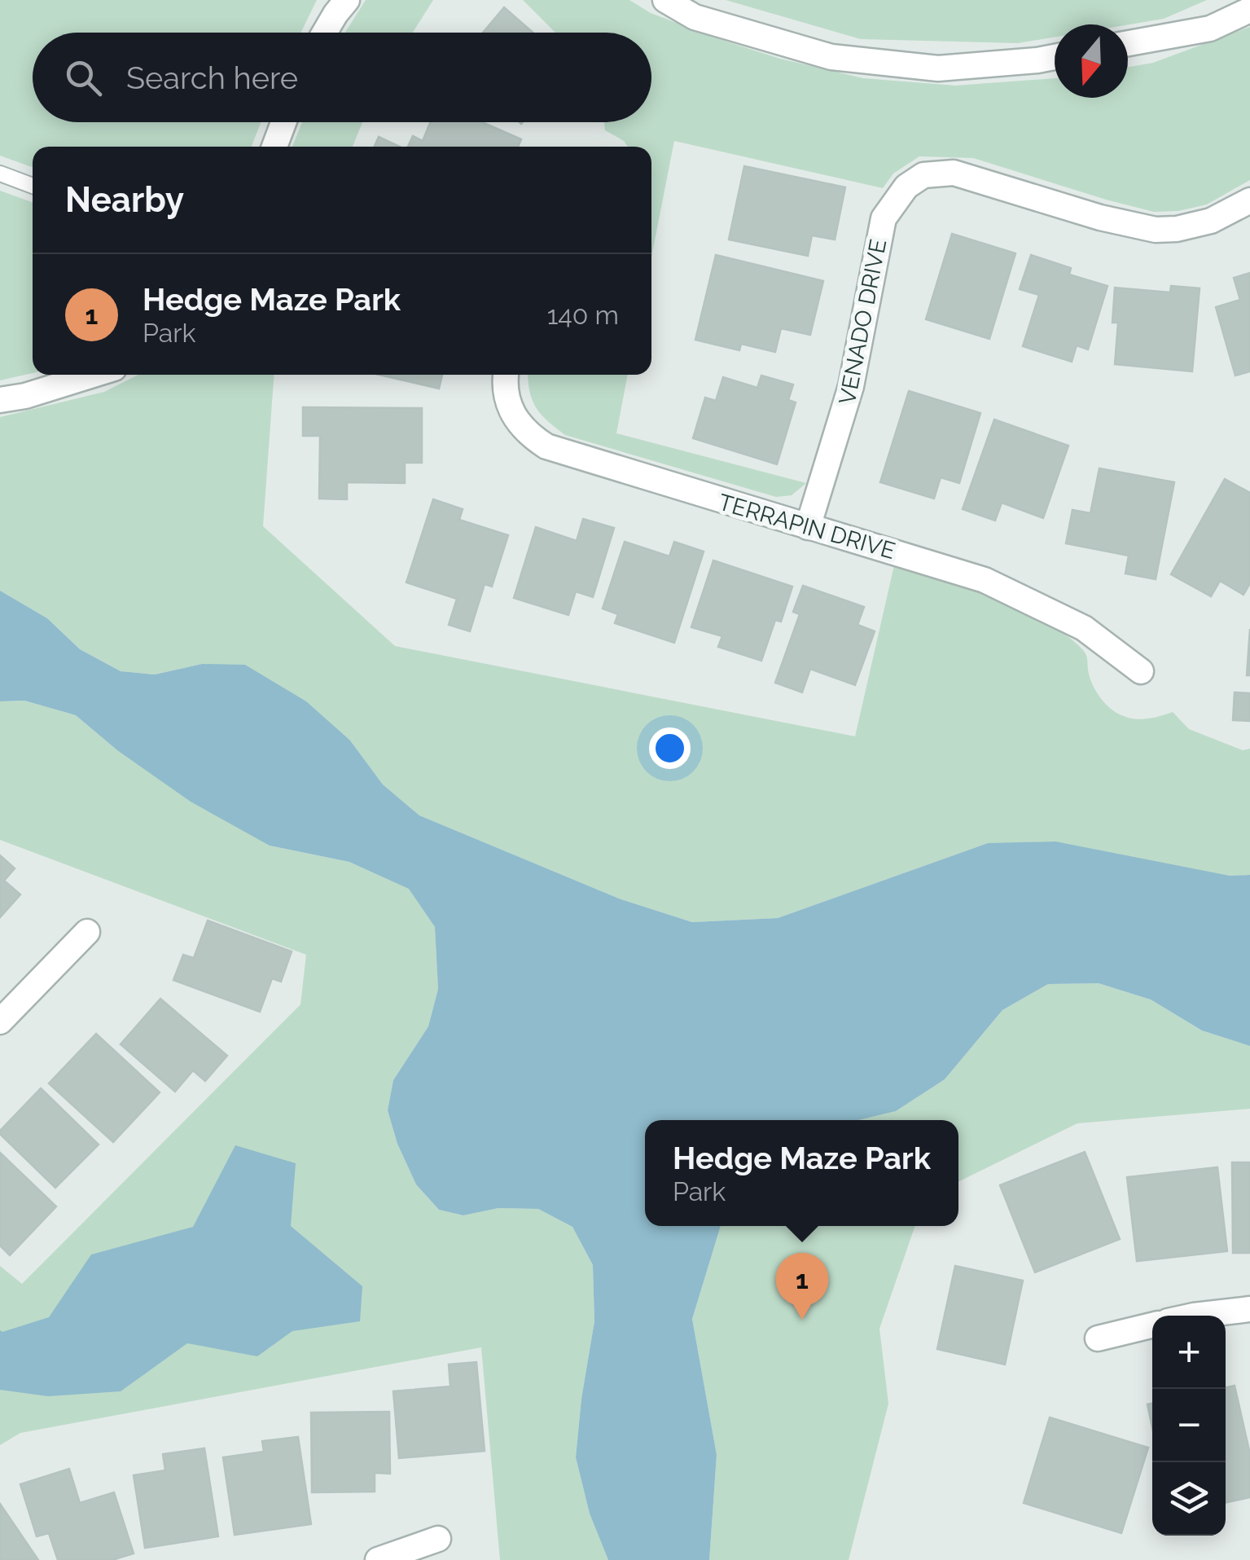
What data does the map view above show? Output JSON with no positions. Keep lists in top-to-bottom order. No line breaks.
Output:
{"streets":{"street":["VENADO DRIVE","TERRAPIN DRIVE"]},"crossings":[["VENADO DRIVE","TERRAPIN DRIVE"]],"north":"bottom","page":{"search":"Search here","heading":"Nearby","list":[{"mark":"1","name":"Hedge Maze Park","note":"Park","value":"140 m"}],"popup":["Hedge Maze Park","Park"],"pins":"1","map_buttons":["+","−"]}}
